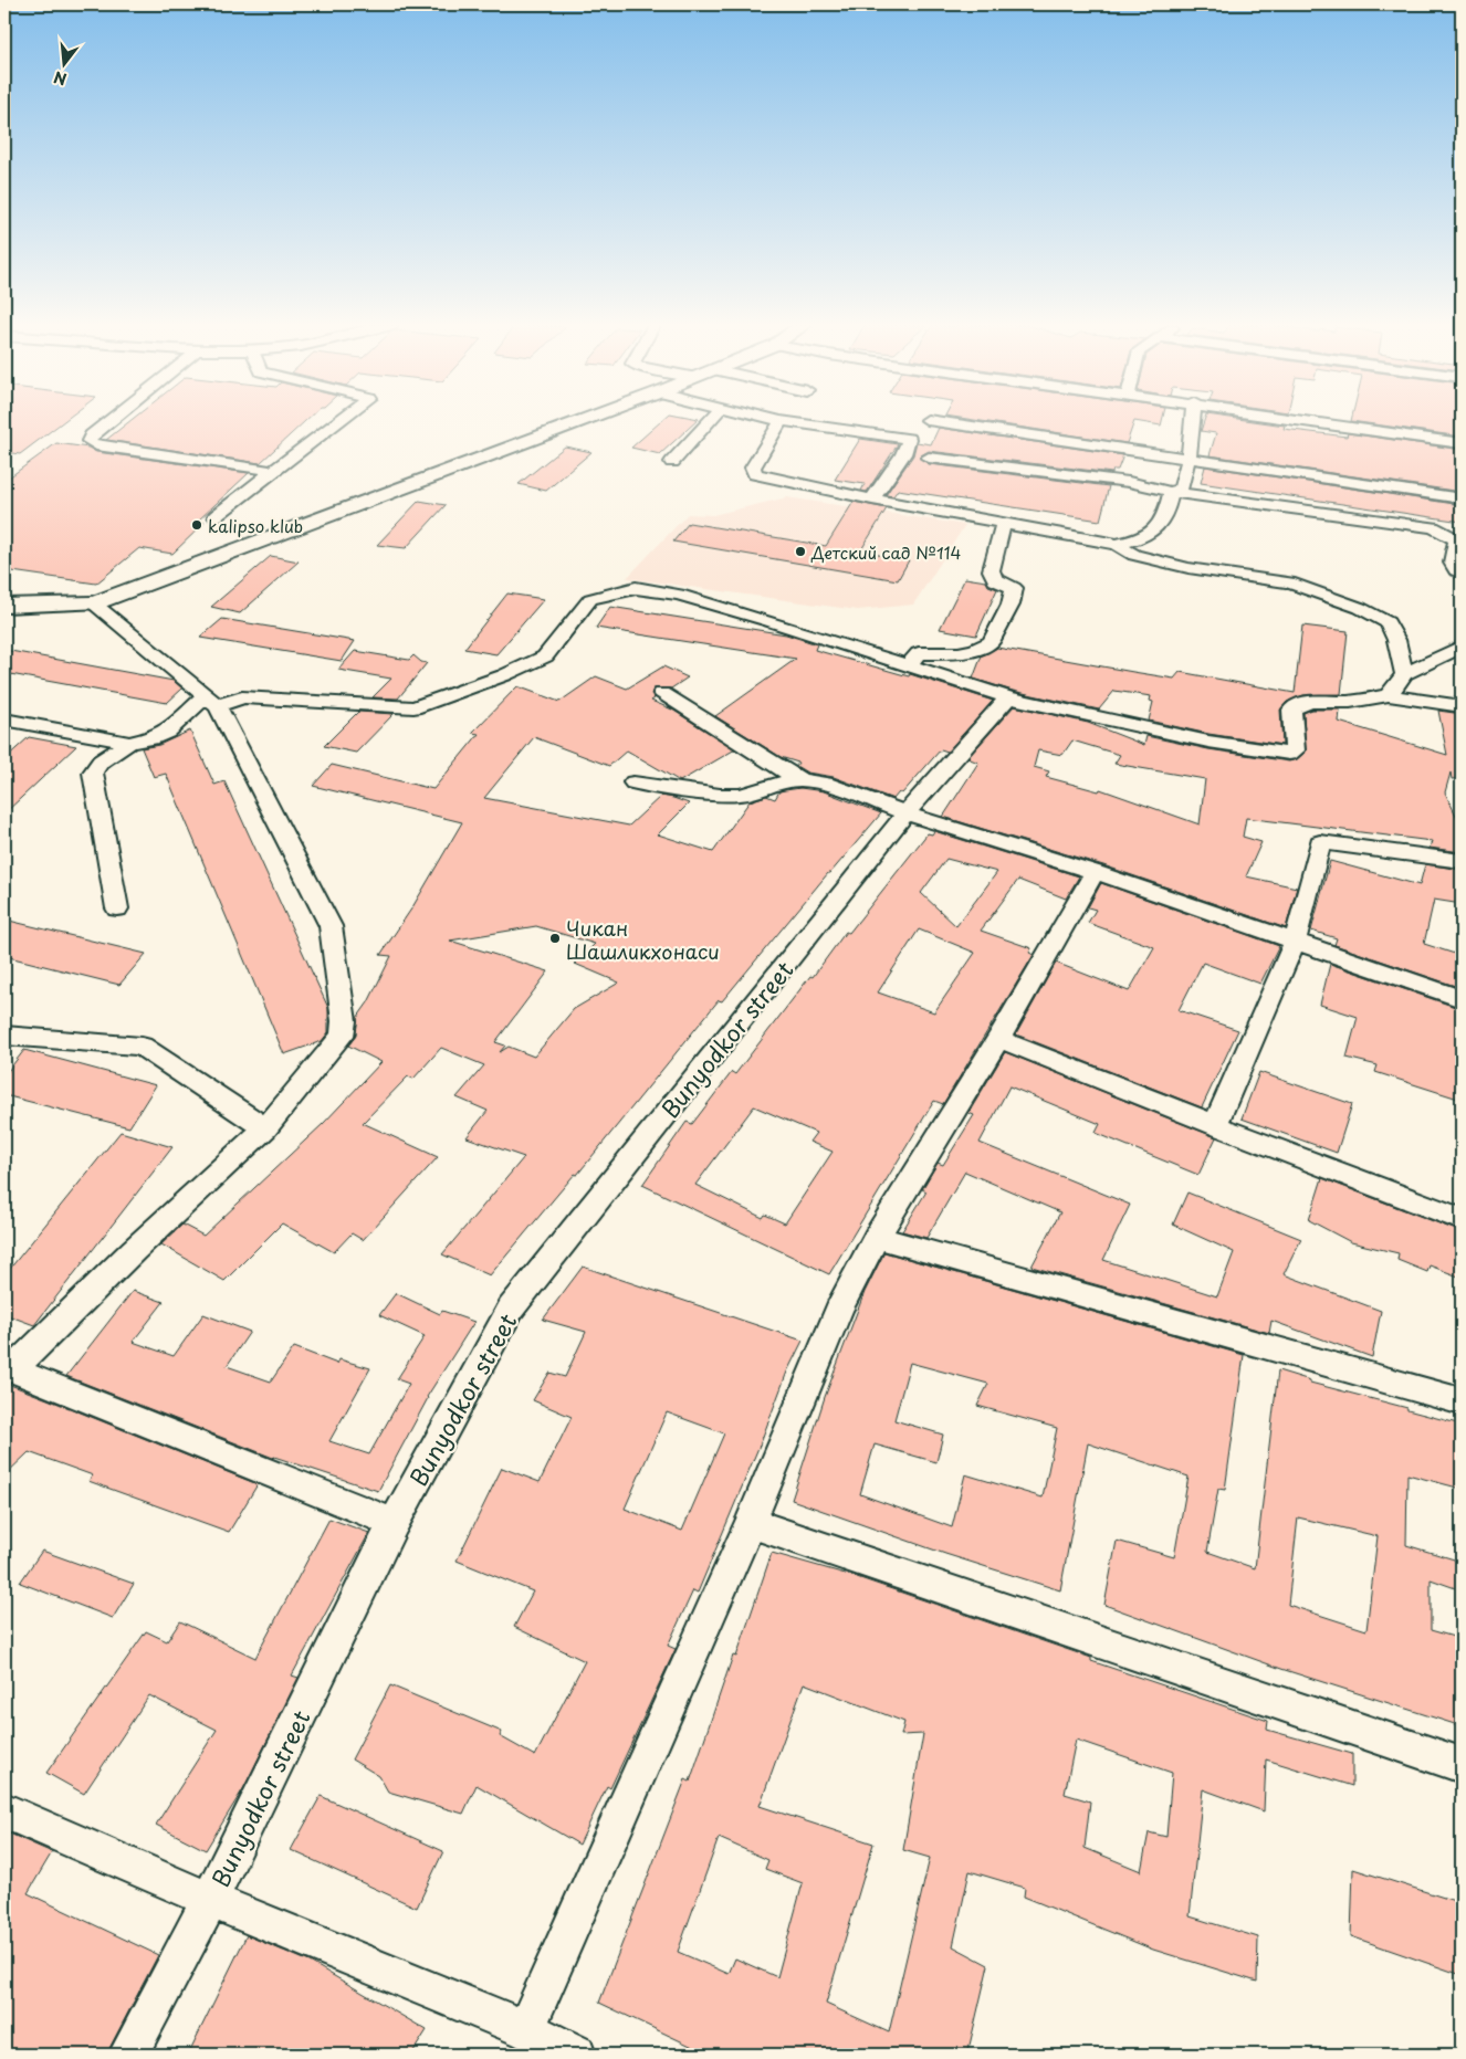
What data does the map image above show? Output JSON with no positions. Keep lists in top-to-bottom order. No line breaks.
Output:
{"streets":{"street":["Bunyodkor street"]},"places":["kalipso klub","Детский сад №114","Чикан Шашликхонаси"],"north":"bottom"}
